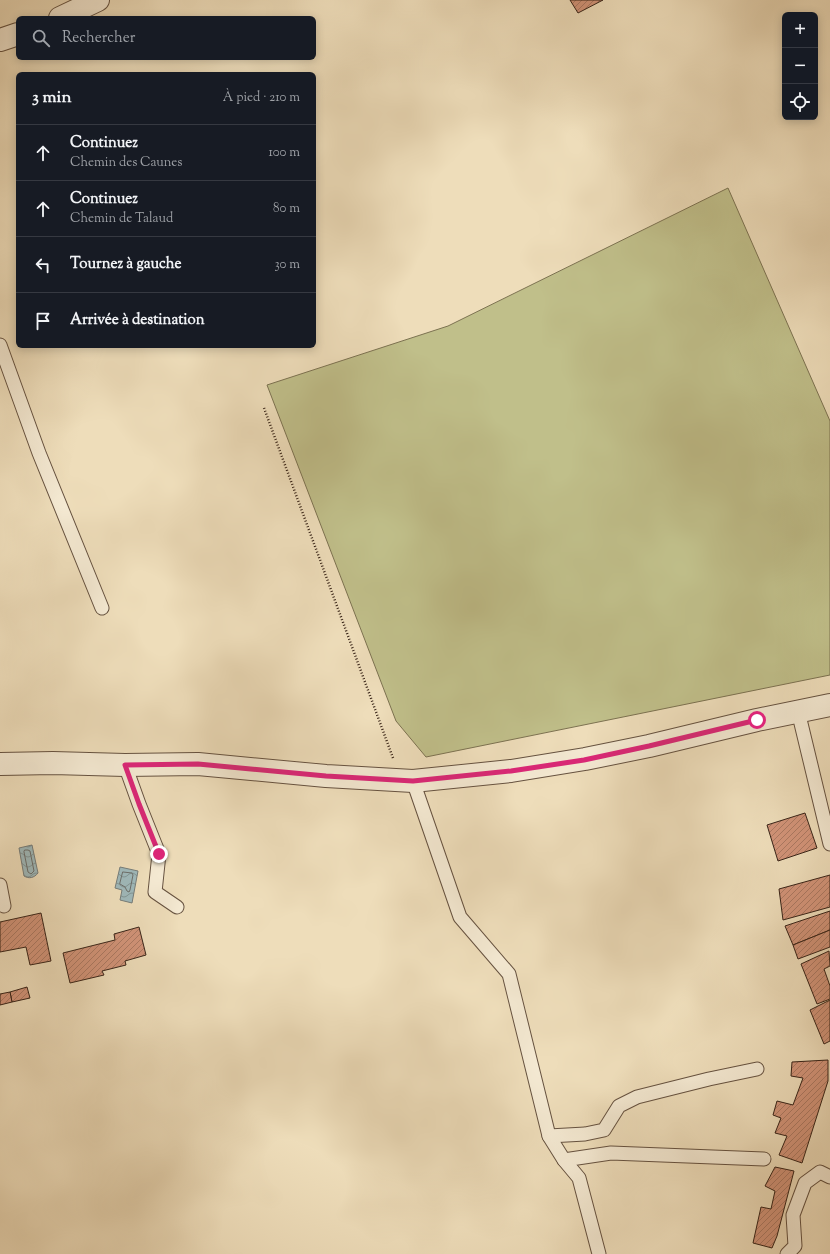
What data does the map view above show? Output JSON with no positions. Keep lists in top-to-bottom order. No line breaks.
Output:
{"page":{"map_buttons":["+","−"],"search":"Rechercher","heading":["3 min","À pied · 210 m"],"list":[["Continuez","Chemin des Caunes","100 m"],["Continuez","Chemin de Talaud","80 m"],["Tournez à gauche","30 m"],"Arrivée à destination"]}}
